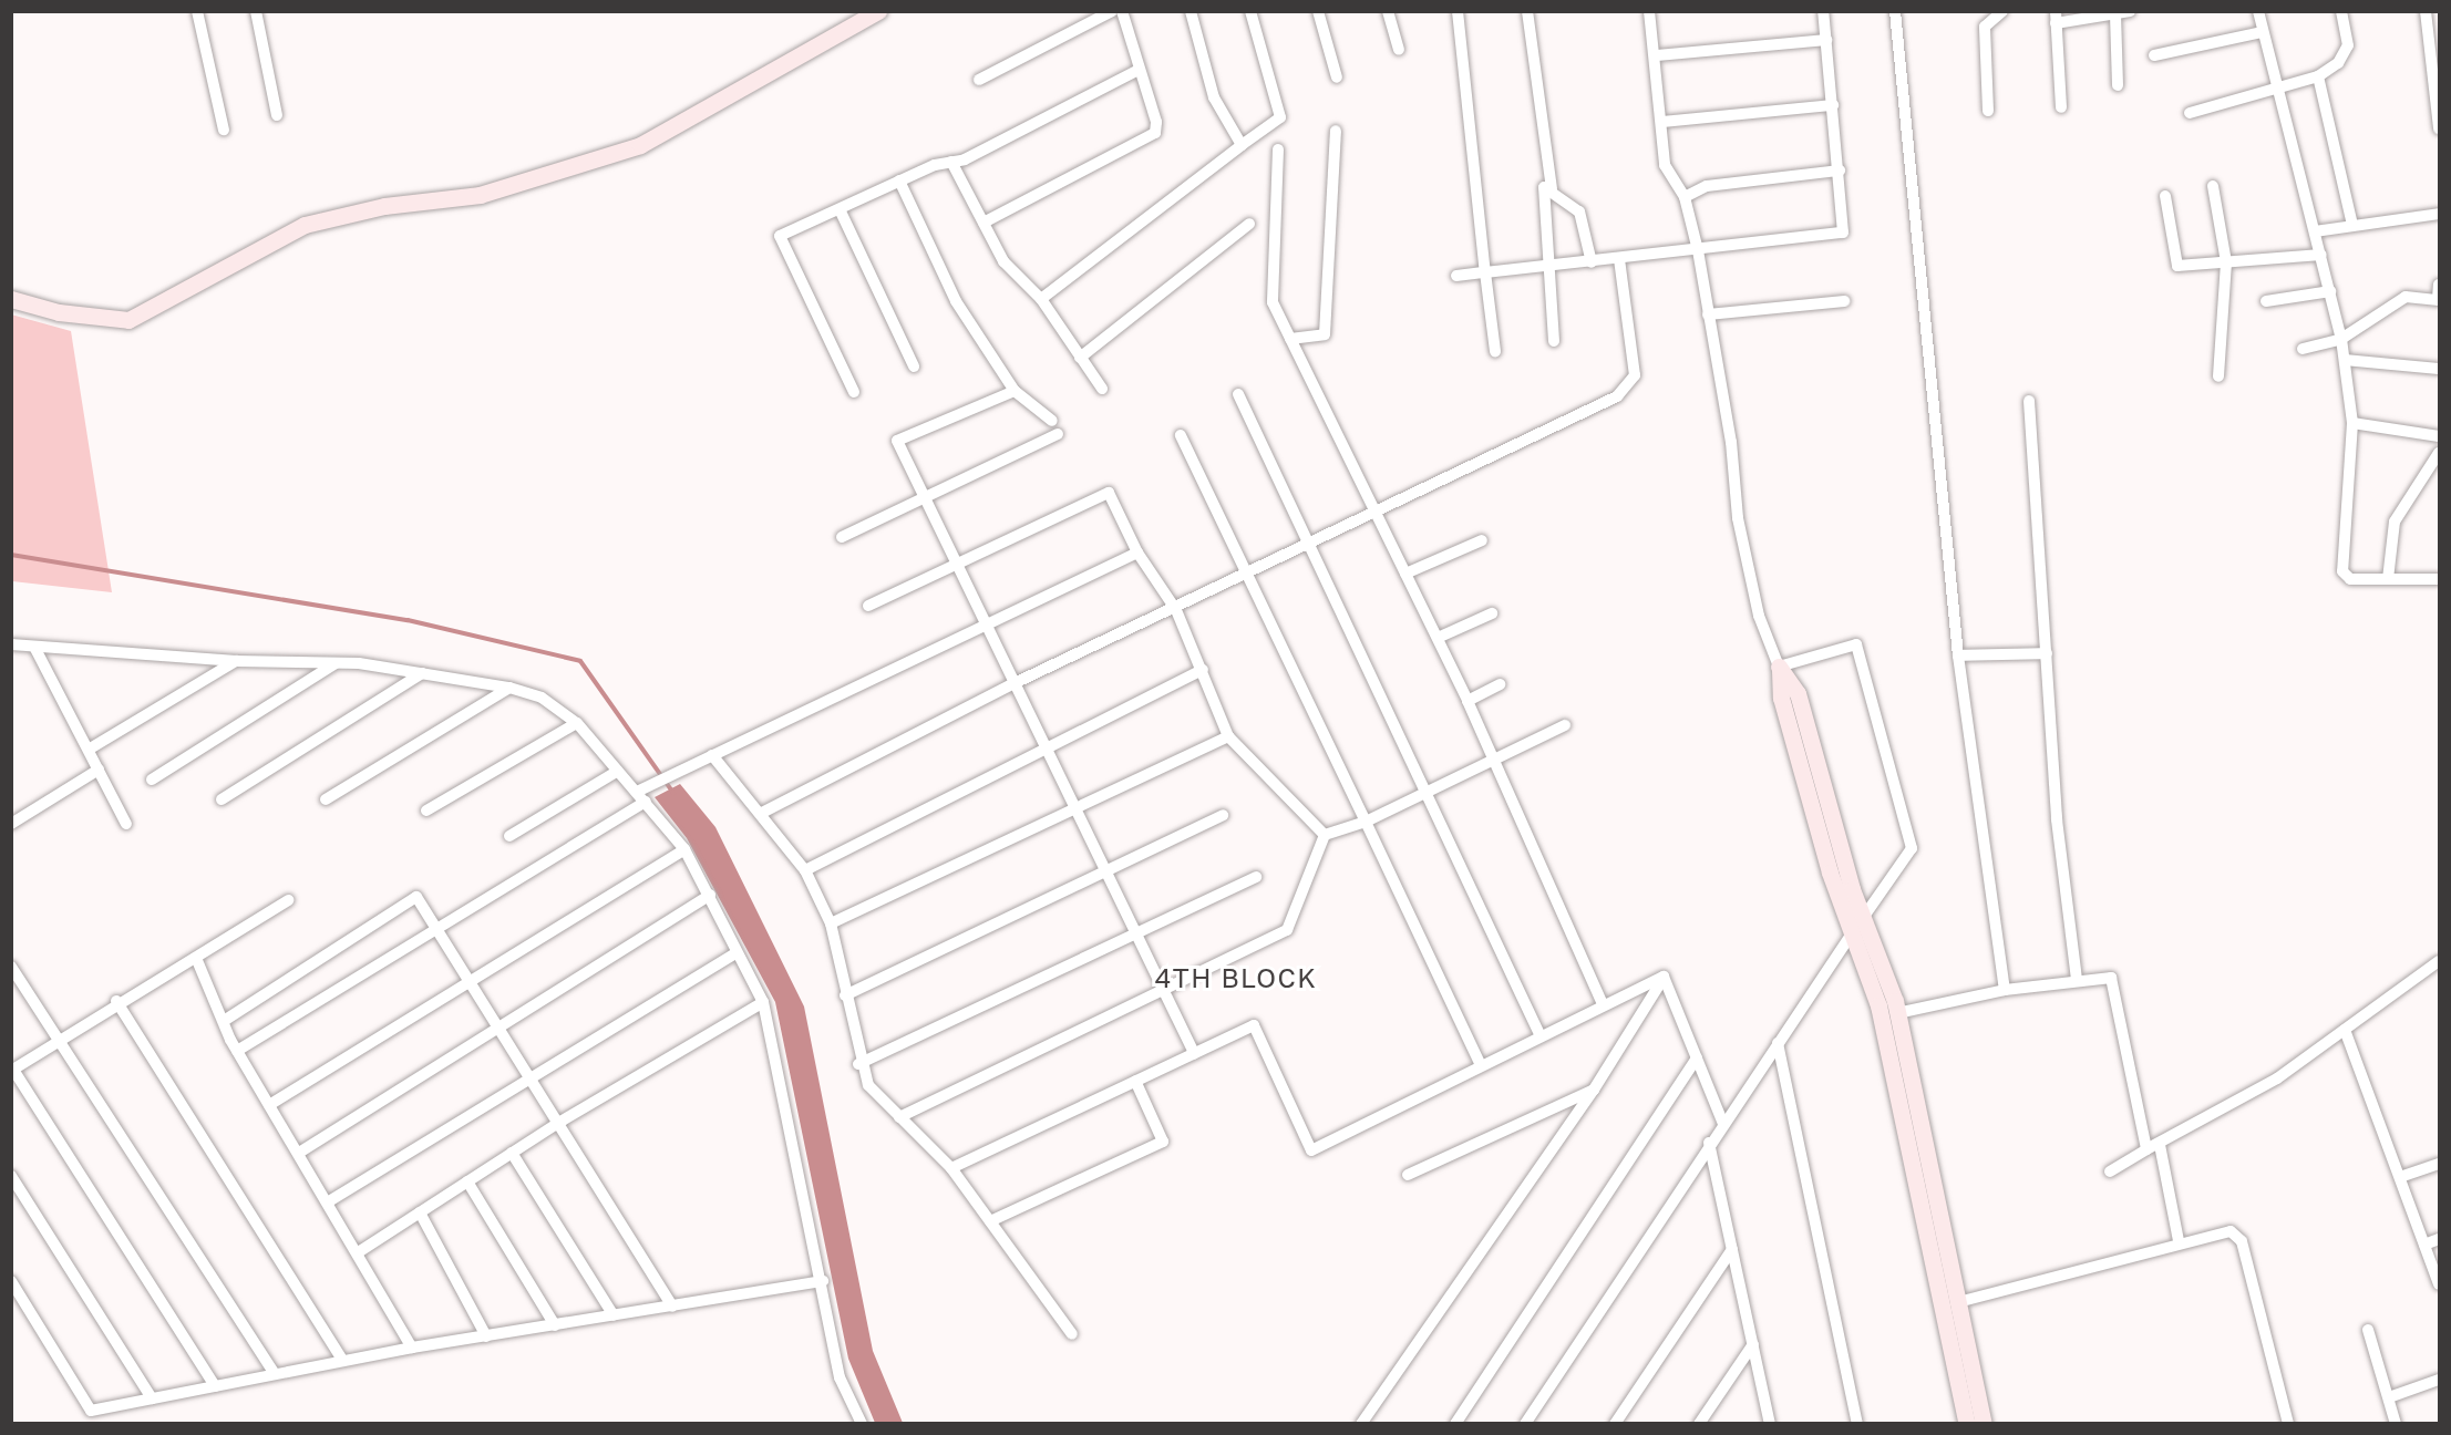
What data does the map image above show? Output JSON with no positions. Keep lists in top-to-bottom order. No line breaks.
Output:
{"districts":["4TH BLOCK"]}
